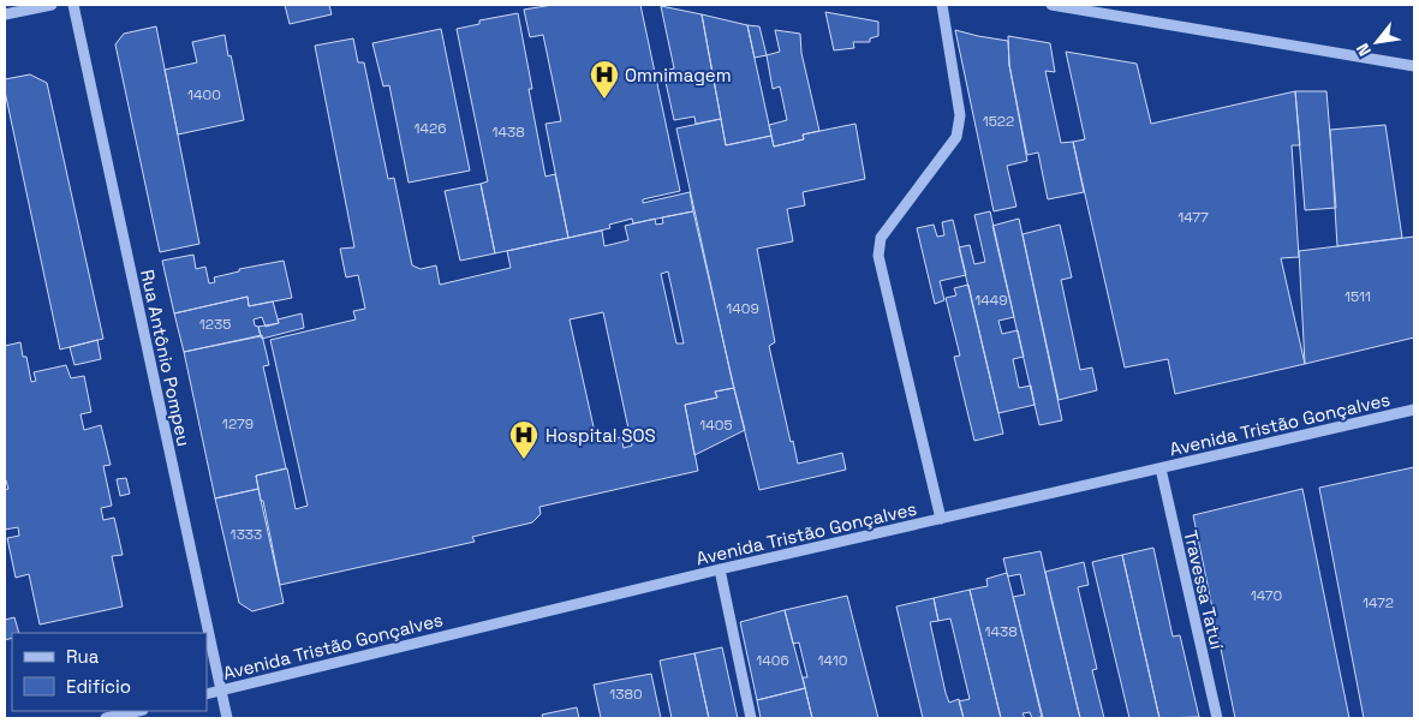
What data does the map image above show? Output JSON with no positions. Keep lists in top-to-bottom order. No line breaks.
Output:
{"streets":{"street":["Rua Antônio Pompeu","Avenida Tristão Gonçalves","Travessa Tatuí"]},"crossings":[["Rua Antônio Pompeu","Avenida Tristão Gonçalves"],["Avenida Tristão Gonçalves","Travessa Tatuí"]],"places":{"hospital":["Omnimagem","Hospital SOS"]},"house_numbers":["1400","1522","1426","1438","1477","1511","1449","1409","1235","1279","1405","1333","1470","1472","1438","1406","1410","1380"],"legend":["Rua","Edifício"],"north":"bottom left"}
